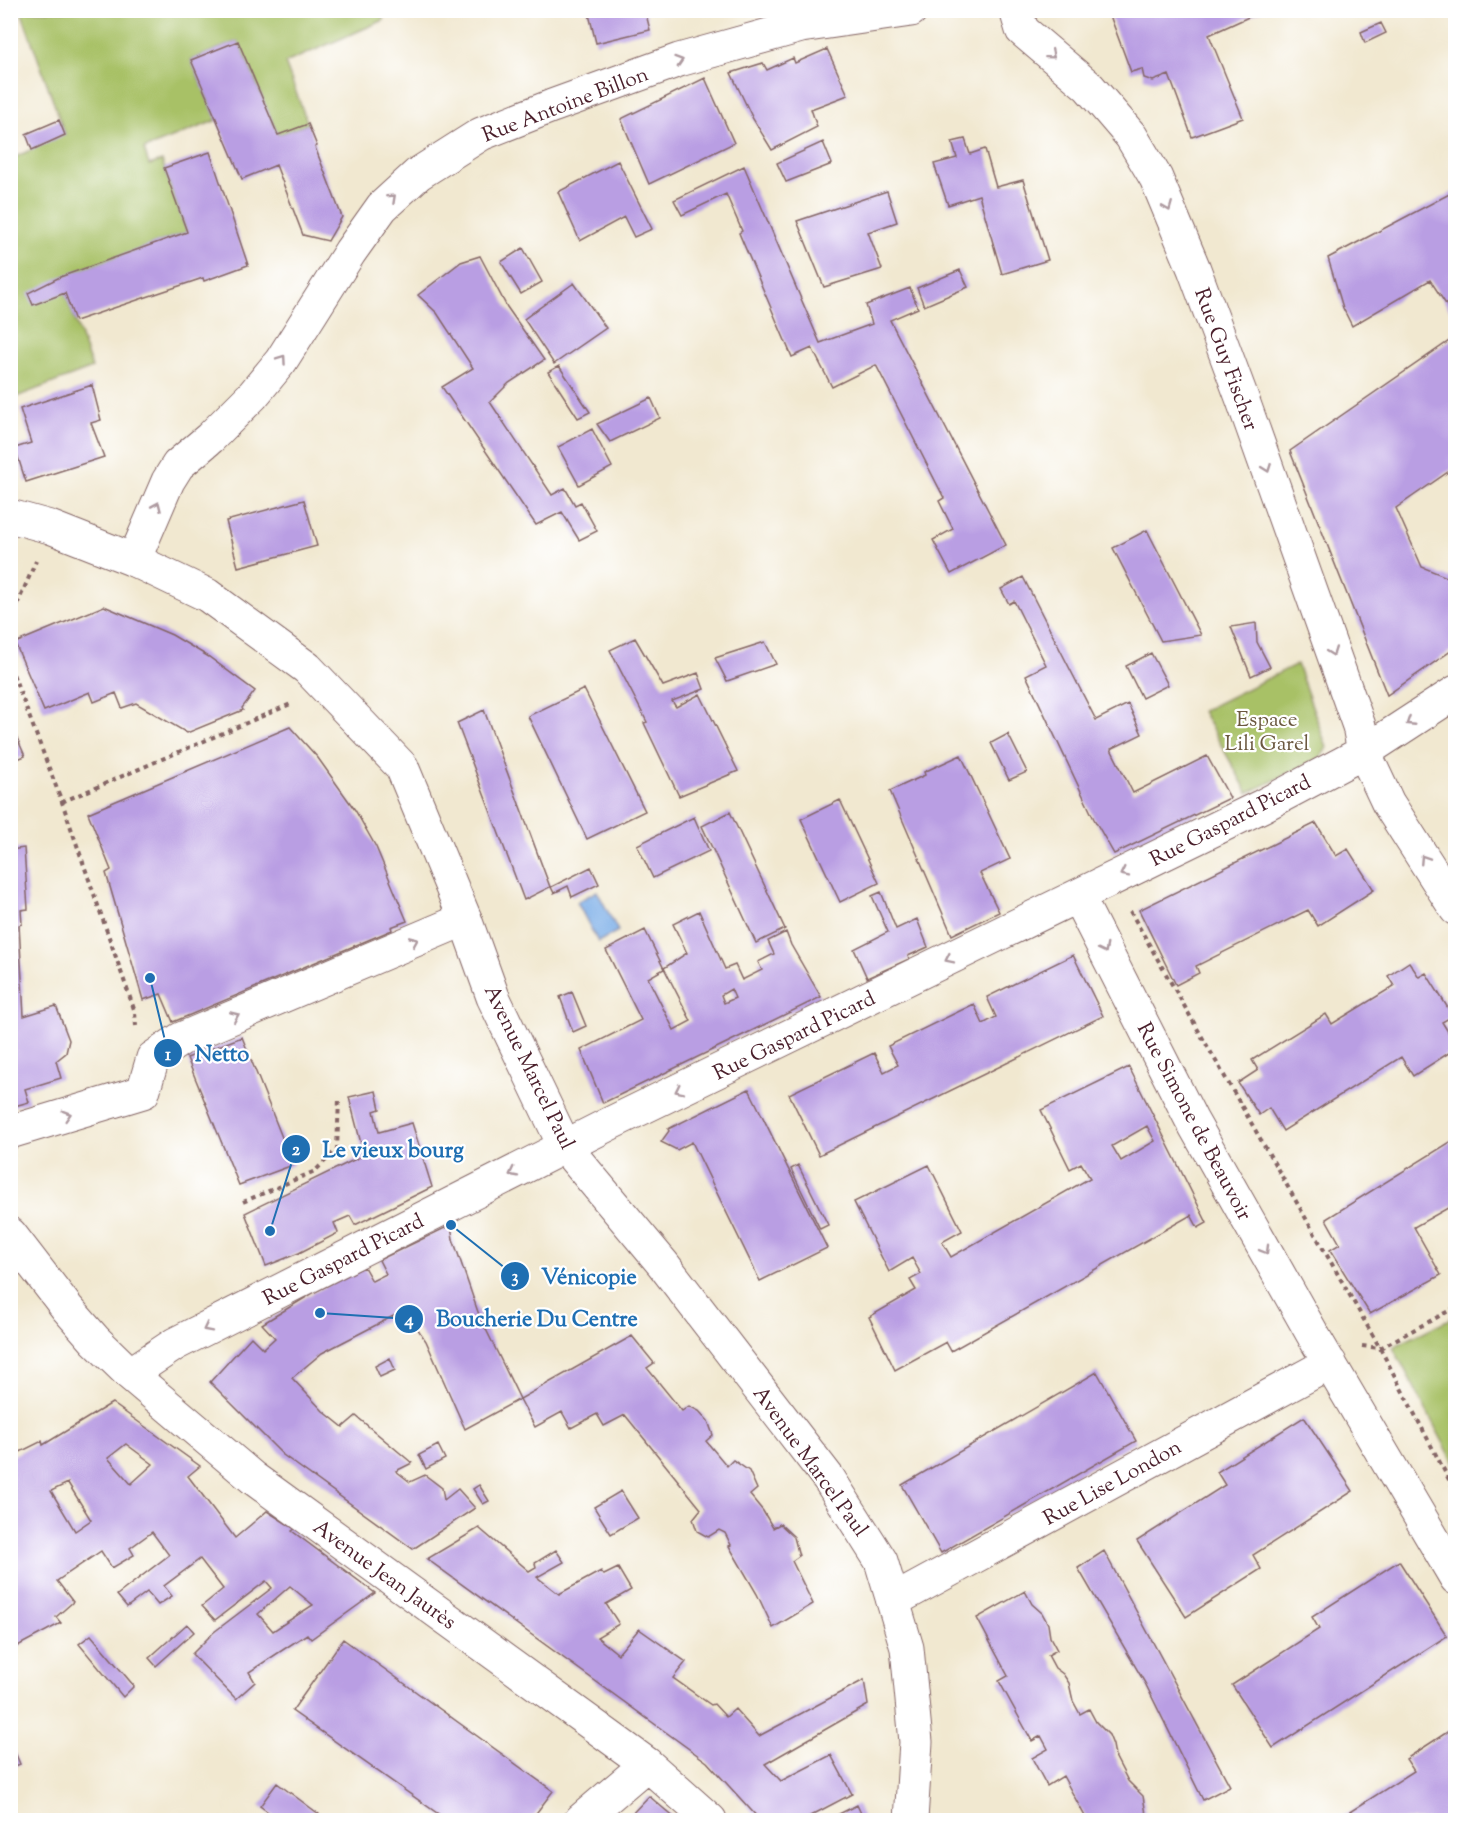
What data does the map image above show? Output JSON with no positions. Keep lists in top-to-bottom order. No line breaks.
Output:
{"streets":{"street":["Rue Antoine Billon","Rue Guy Fischer","Rue Gaspard Picard","Avenue Marcel Paul","Rue Simone de Beauvoir","Rue Lise London","Avenue Jean Jaurès"]},"crossings":[["Rue Antoine Billon","Avenue Marcel Paul"],["Rue Guy Fischer","Rue Gaspard Picard"],["Rue Gaspard Picard","Avenue Marcel Paul"],["Rue Gaspard Picard","Rue Simone de Beauvoir"],["Rue Gaspard Picard","Avenue Jean Jaurès"],["Avenue Marcel Paul","Rue Lise London"],["Rue Simone de Beauvoir","Rue Lise London"]],"one_way":["Rue Antoine Billon","Rue Simone de Beauvoir"],"parks":["Espace Lili Garel"],"places":["Netto","Vénicopie","Le vieux bourg","Boucherie Du Centre"]}
